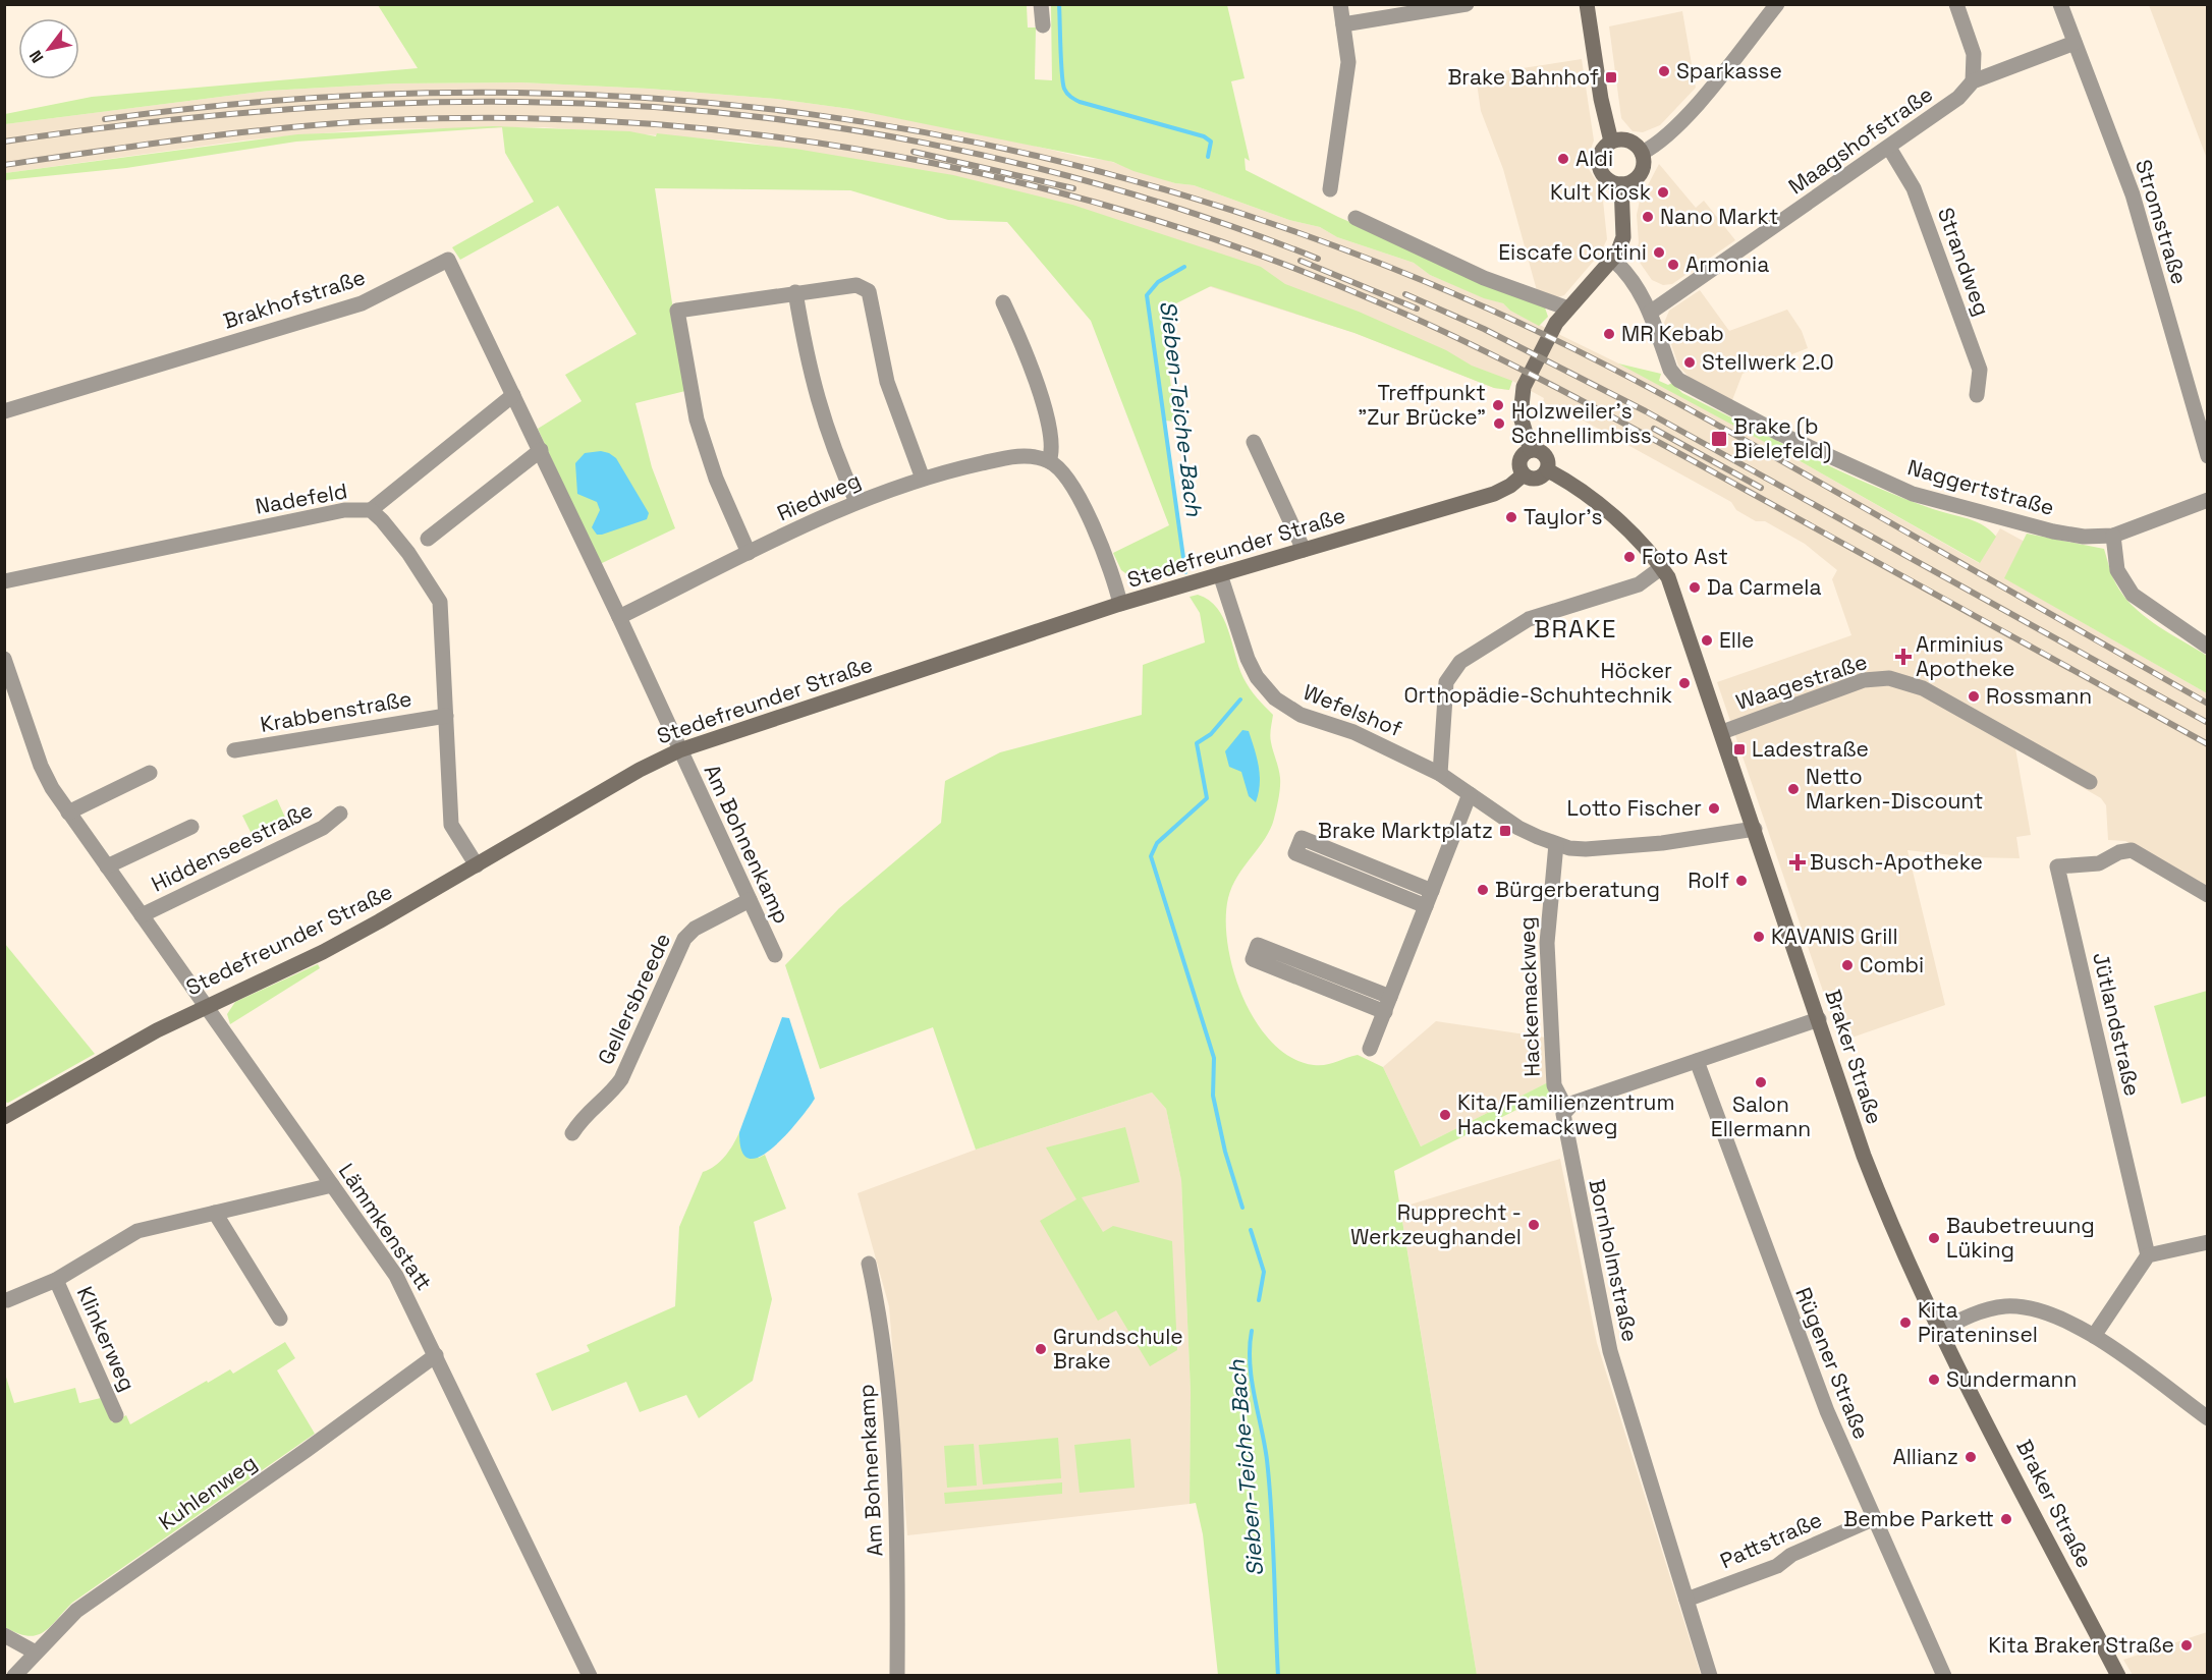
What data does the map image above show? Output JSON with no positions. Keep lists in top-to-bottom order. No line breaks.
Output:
{"streets":{"main road":["Stedefreunder Straße","Braker Straße"],"street":["Maagshofstraße","Stromstraße","Strandweg","Brakhofstraße","Naggertstraße","Riedweg","Nadefeld","Waagestraße","Wefelshof","Krabbenstraße","Am Bohnenkamp","Hiddenseestraße","Hackemackweg","Gellersbreede","Jütlandstraße","Lämmkenstatt","Bornholmstraße","Klinkerweg","Rügener Straße","Kuhlenweg","Pattstraße"]},"crossings":[["Maagshofstraße","Stromstraße"],["Maagshofstraße","Strandweg"],["Maagshofstraße","Naggertstraße"],["Brakhofstraße","Riedweg"],["Brakhofstraße","Stedefreunder Straße"],["Brakhofstraße","Am Bohnenkamp"],["Nadefeld","Stedefreunder Straße"],["Nadefeld","Krabbenstraße"],["Stedefreunder Straße","Wefelshof"],["Stedefreunder Straße","Am Bohnenkamp"],["Stedefreunder Straße","Braker Straße"],["Stedefreunder Straße","Lämmkenstatt"],["Waagestraße","Braker Straße"],["Wefelshof","Hackemackweg"],["Wefelshof","Braker Straße"],["Am Bohnenkamp","Gellersbreede"],["Hiddenseestraße","Lämmkenstatt"],["Hackemackweg","Bornholmstraße"],["Lämmkenstatt","Klinkerweg"],["Lämmkenstatt","Kuhlenweg"],["Bornholmstraße","Pattstraße"],["Rügener Straße","Pattstraße"]],"districts":["BRAKE"],"water":["Sieben-Teiche-Bach"],"places":{"other":["Sparkasse","Aldi","Kult Kiosk","Nano Markt","Eiscafe Cortini","Armonia","MR Kebab","Stellwerk 2.0","Treffpunkt \"Zur Brücke\"","Holzweiler's Schnellimbiss","Taylor's","Foto Ast","Da Carmela","Elle","Höcker Orthopädie-Schuhtechnik","Rossmann","Netto Marken-Discount","Lotto Fischer","Rolf","Bürgerberatung","KAVANIS Grill","Combi","Salon Ellermann","Kita/Familienzentrum Hackemackweg","Rupprecht - Werkzeughandel","Baubetreuung Lüking","Kita Pirateninsel","Grundschule Brake","Sundermann","Allianz","Bembe Parkett","Kita Braker Straße"],"transit":["Brake Bahnhof","Brake (b Bielefeld)","Ladestraße","Brake Marktplatz"],"health":["Arminius Apotheke","Busch-Apotheke"]},"north":"bottom left"}
